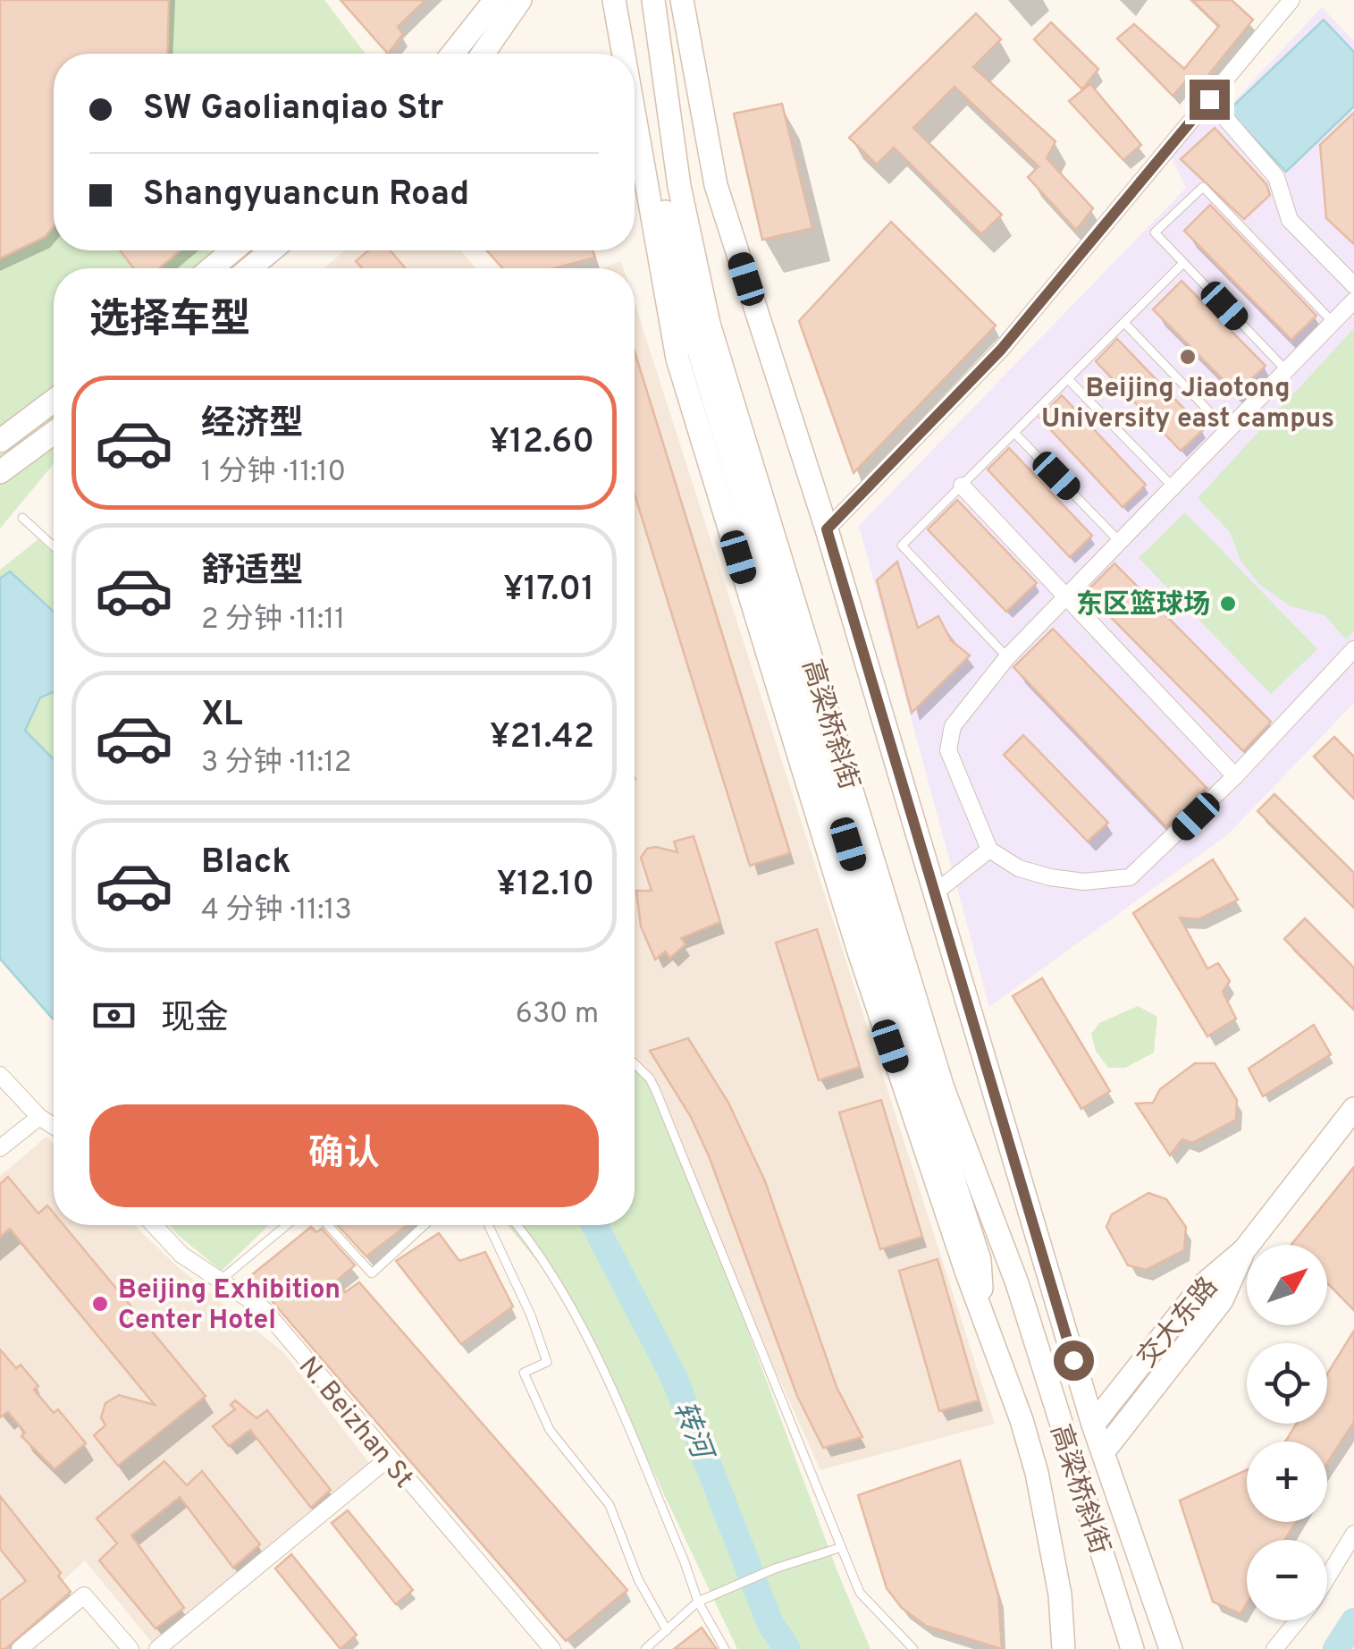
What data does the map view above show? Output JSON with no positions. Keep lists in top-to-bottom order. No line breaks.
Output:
{"streets":{"street":["高梁桥斜街","交大东路","N. Beizhan St"]},"crossings":[["高梁桥斜街","交大东路"]],"water":["转河"],"places":["Beijing Jiaotong University east campus","东区篮球场","Beijing Exhibition Center Hotel"],"north":"top right","page":{"banner":["SW Gaolianqiao Str","Shangyuancun Road"],"heading":"选择车型","list":[{"name":"经济型","note":"1 分钟 · 11:10","value":"¥12.60"},{"name":"舒适型","note":"2 分钟 · 11:11","value":"¥17.01"},{"name":"XL","note":"3 分钟 · 11:12","value":"¥21.42"},{"name":"Black","note":"4 分钟 · 11:13","value":"¥12.10"}],"pay":["现金","630 m"],"buttons":"确认","map_buttons":["+","−"]}}
